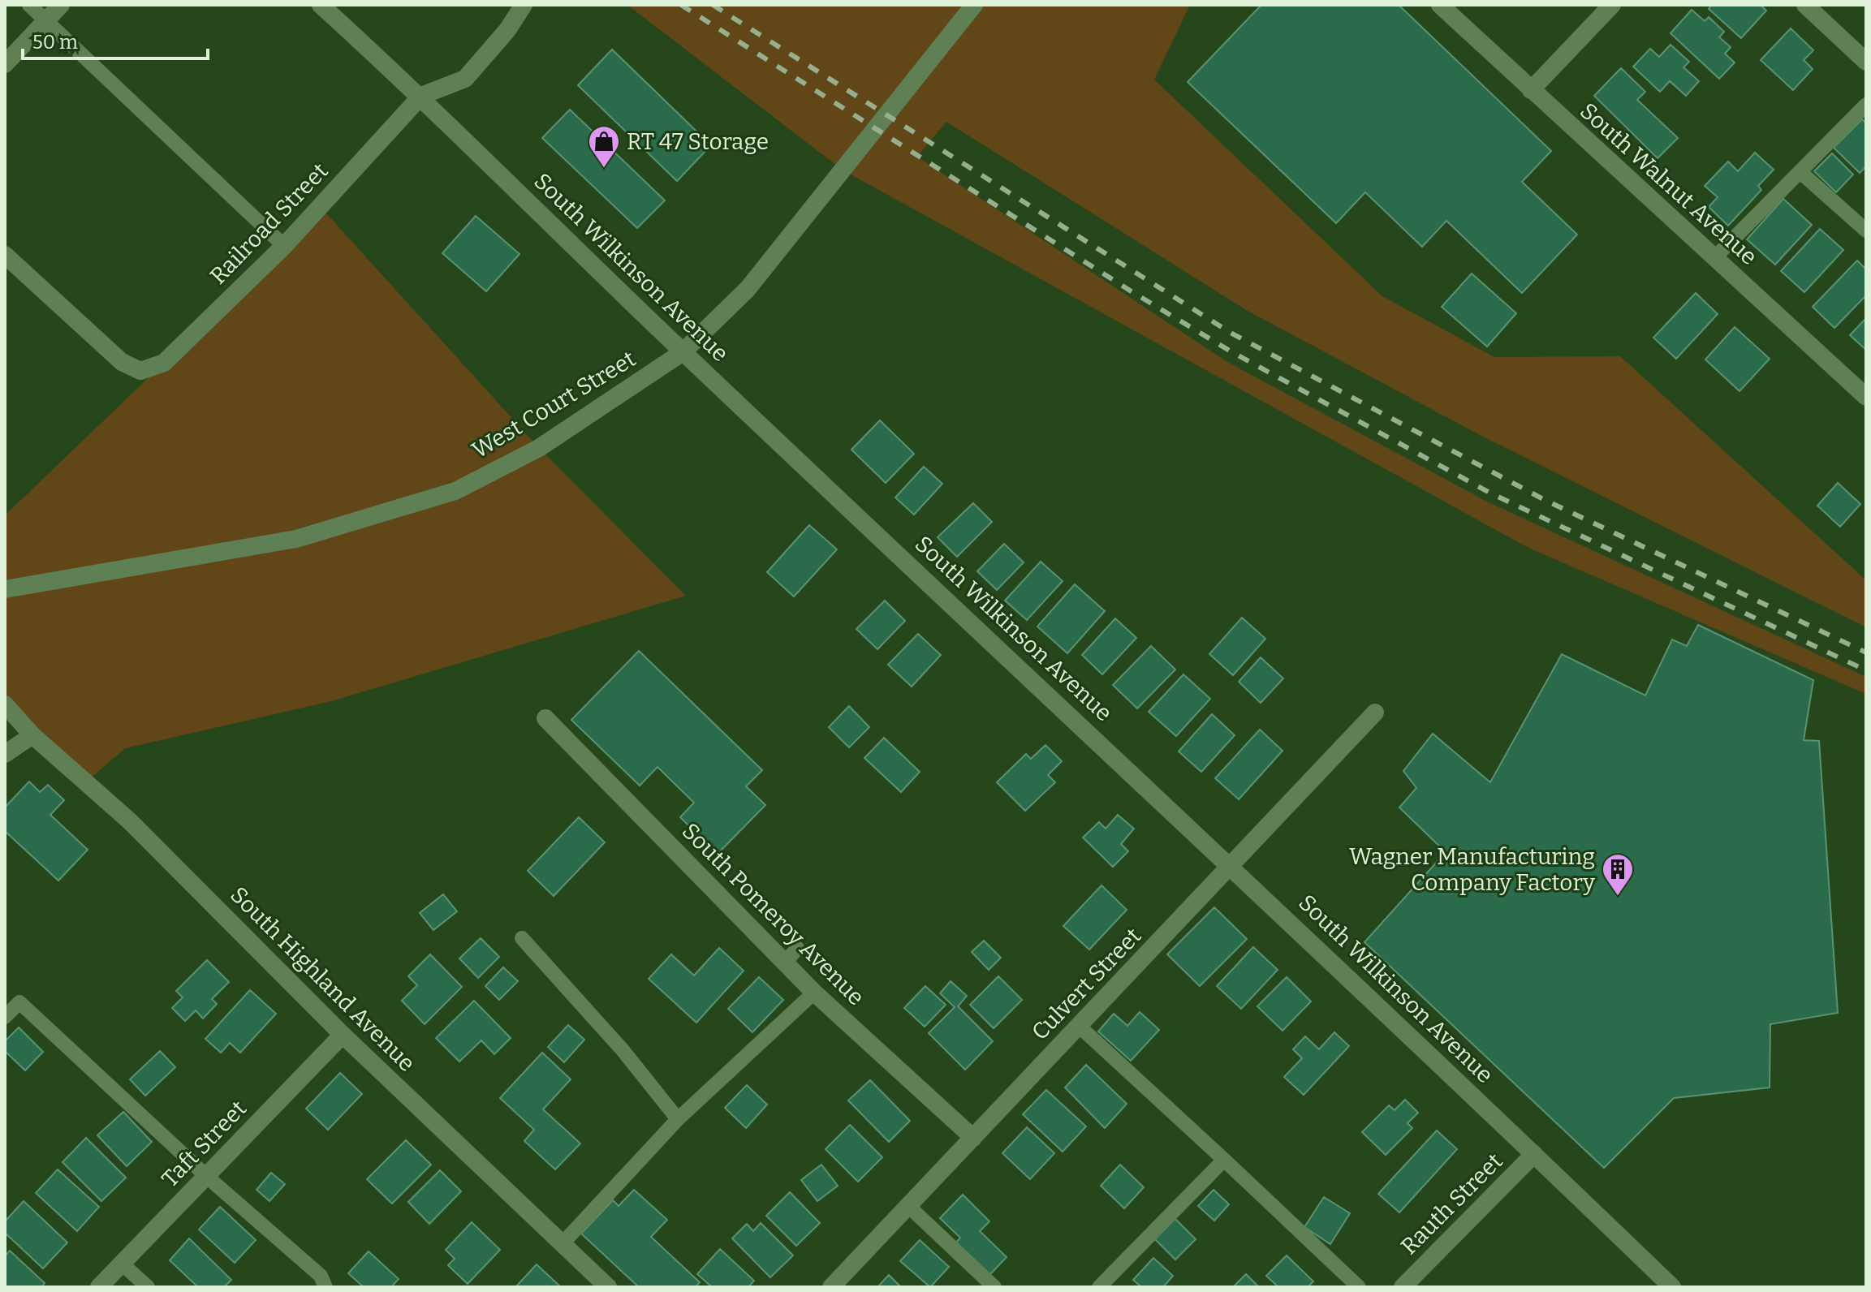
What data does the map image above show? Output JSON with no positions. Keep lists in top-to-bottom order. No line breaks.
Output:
{"streets":{"street":["South Walnut Avenue","Railroad Street","South Wilkinson Avenue","West Court Street","South Pomeroy Avenue","South Highland Avenue","Culvert Street","Taft Street","Rauth Street"]},"crossings":[["Railroad Street","South Wilkinson Avenue"],["South Wilkinson Avenue","West Court Street"],["South Wilkinson Avenue","Culvert Street"],["South Wilkinson Avenue","Rauth Street"],["South Pomeroy Avenue","Culvert Street"],["South Highland Avenue","Taft Street"]],"places":{"shop":["RT 47 Storage"],"building":["Wagner Manufacturing Company Factory"]},"scale_bar":"50 m"}
